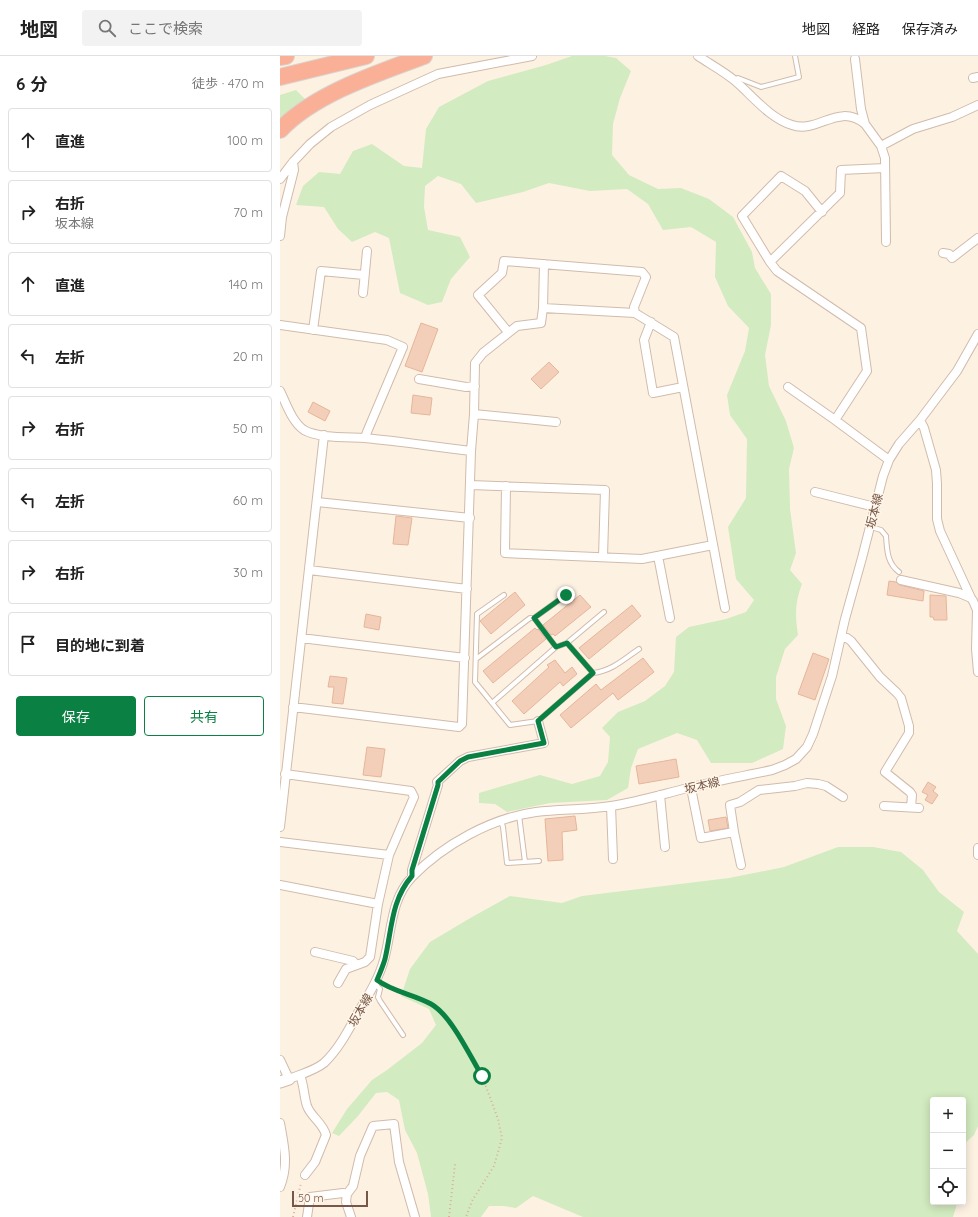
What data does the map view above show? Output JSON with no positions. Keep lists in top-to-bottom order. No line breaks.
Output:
{"streets":{"street":["坂本線"]},"scale_bar":"50 m","page":{"header":"地図","search":"ここで検索","nav":["地図","経路","保存済み"],"heading":["6 分","徒歩 · 470 m"],"list":[["直進","100 m"],["右折","坂本線","70 m"],["直進","140 m"],["左折","20 m"],["右折","50 m"],["左折","60 m"],["右折","30 m"],"目的地に到着"],"buttons":["保存","共有"],"map_buttons":["+","−"],"scale":"50 m"}}
